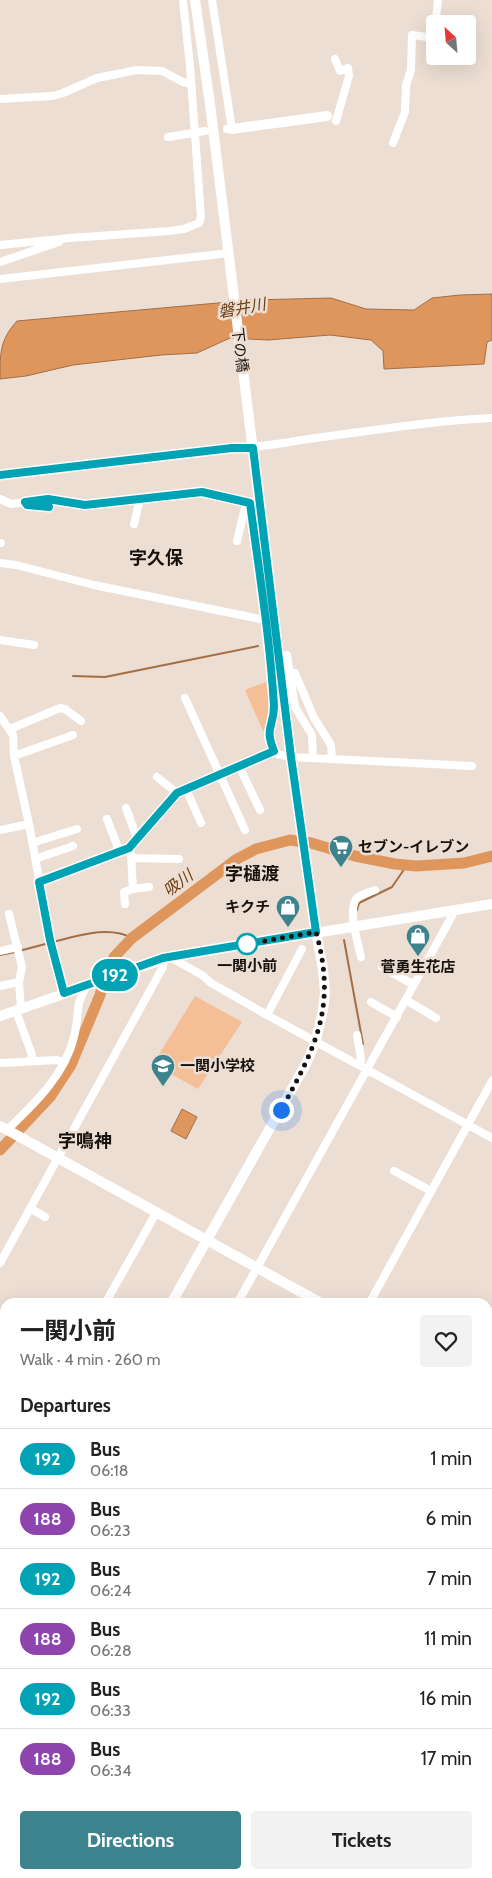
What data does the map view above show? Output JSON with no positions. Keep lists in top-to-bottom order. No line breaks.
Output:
{"streets":{"street":["下の橋"]},"districts":["字久保","字樋渡","字鳴神"],"water":["磐井川","吸川"],"places":{"supermarket":["セブン-イレブン"],"shop":["キクチ","菅勇生花店"],"other":["一関小前"],"school or university":["一関小学校"]},"lines":["bus line 192"],"north":"top left","page":{"on_map":"192","heading":[["一関小前","Walk · 4 min · 260 m"],"Departures"],"list":[{"mark":"192","name":"Bus","note":"06:18","value":"1 min"},{"mark":"188","name":"Bus","note":"06:23","value":"6 min"},{"mark":"192","name":"Bus","note":"06:24","value":"7 min"},{"mark":"188","name":"Bus","note":"06:28","value":"11 min"},{"mark":"192","name":"Bus","note":"06:33","value":"16 min"},{"mark":"188","name":"Bus","note":"06:34","value":"17 min"}],"buttons":["Directions","Tickets"]}}
